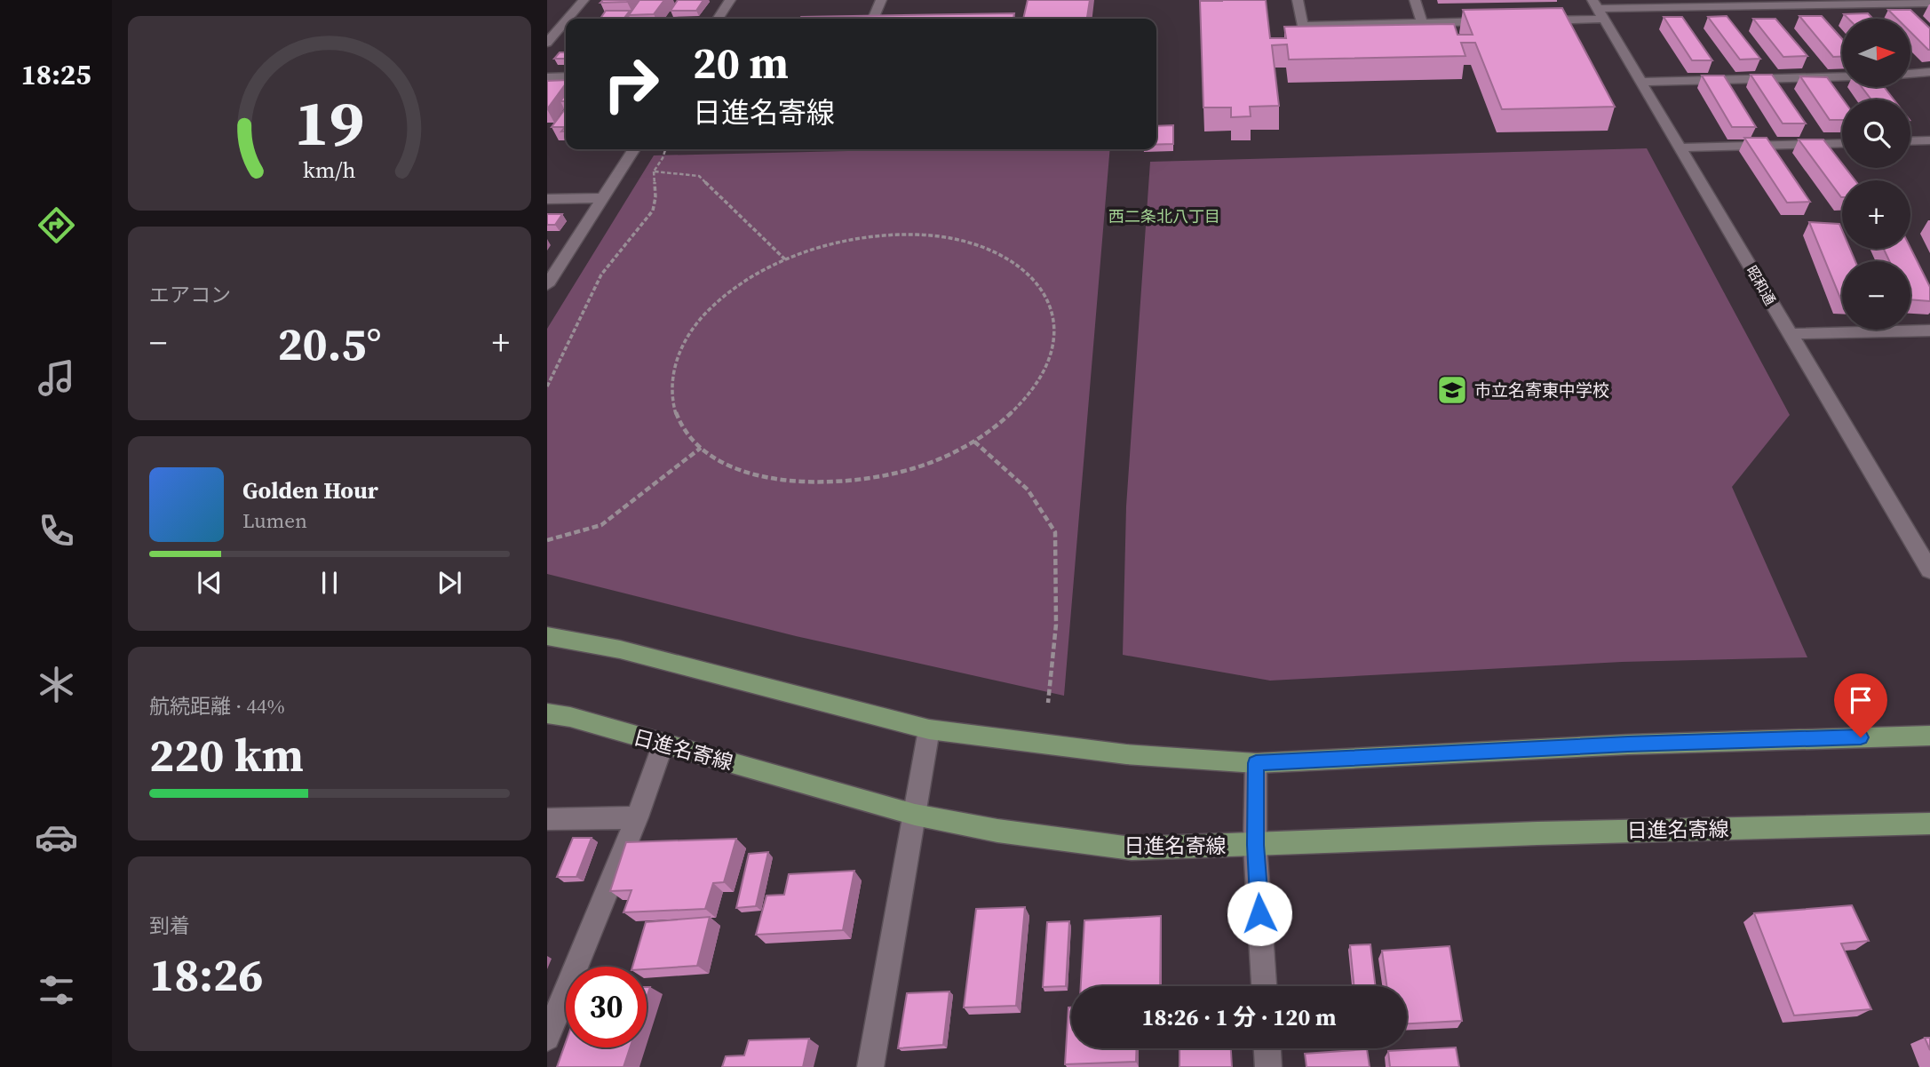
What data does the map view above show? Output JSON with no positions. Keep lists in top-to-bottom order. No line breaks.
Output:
{"streets":{"main road":["日進名寄線"],"street":["昭和通"]},"districts":["西二条北八丁目"],"places":{"school or university":["市立名寄東中学校"]},"north":"right","page":{"tabs":"18:25","map_buttons":["+","−"],"turn":["20 m","日進名寄線"],"tile":["エアコン",["航続距離 · 44%","220 km"],["到着","18:26"]],"heat":["−","20.5°","+"],"song":["Golden Hour","Lumen"],"limit":"30","trip":"18:26 · 1 分 · 120 m","gauge":["19","km/h"]}}
